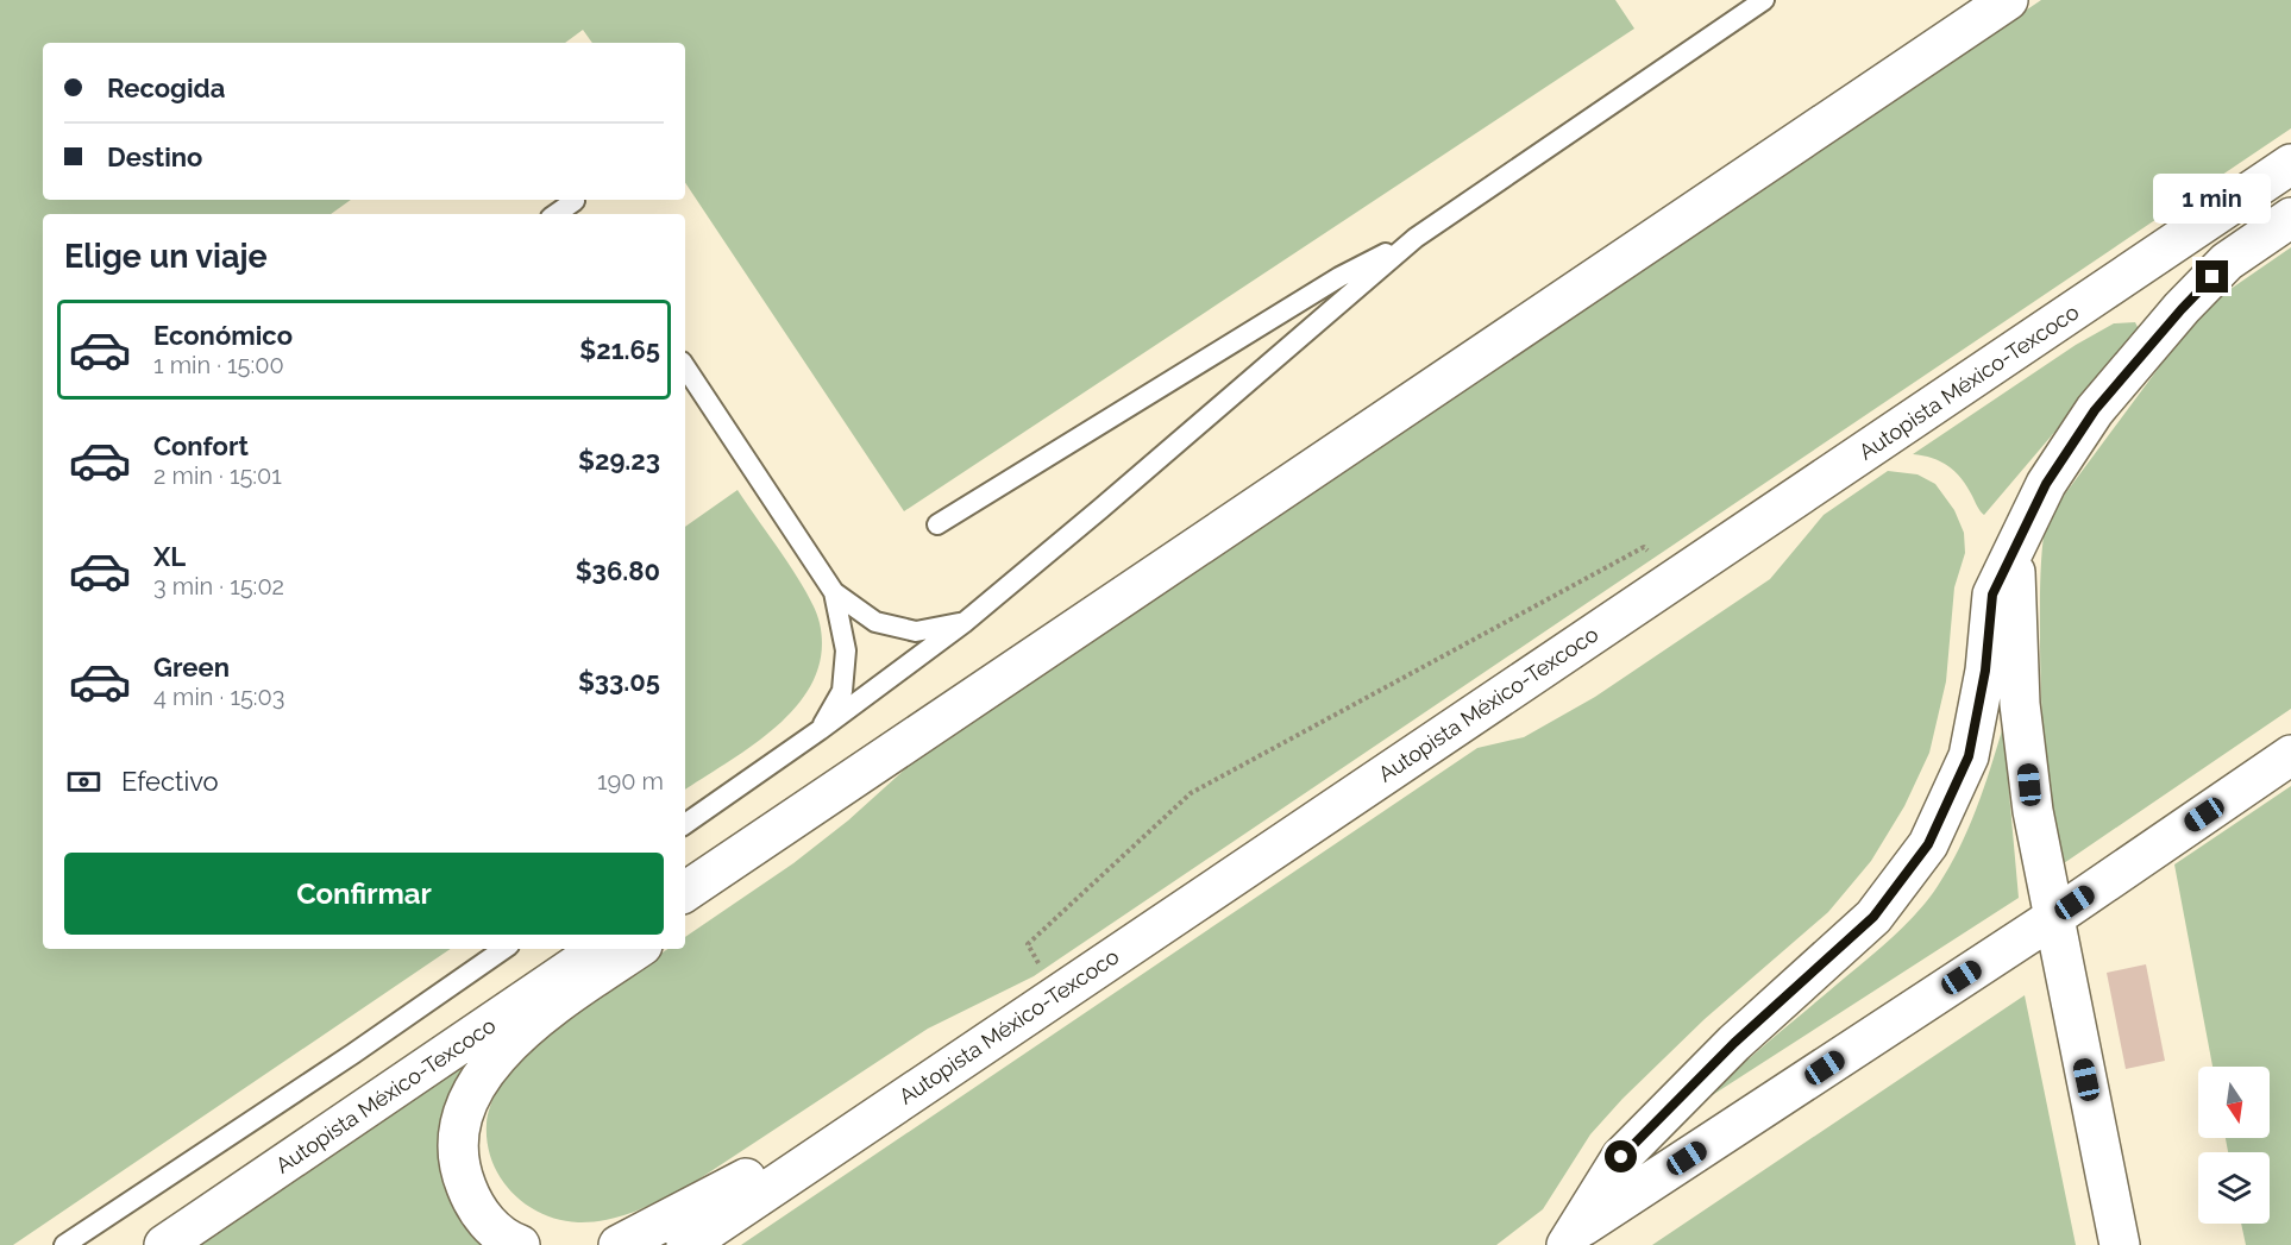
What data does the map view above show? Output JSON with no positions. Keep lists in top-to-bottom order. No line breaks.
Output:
{"streets":{"main road":["Autopista México-Texcoco"]},"north":"bottom","page":{"banner":["Recogida","Destino"],"bubble":"1 min","heading":"Elige un viaje","list":[{"name":"Económico","note":"1 min · 15:00","value":"$21.65"},{"name":"Confort","note":"2 min · 15:01","value":"$29.23"},{"name":"XL","note":"3 min · 15:02","value":"$36.80"},{"name":"Green","note":"4 min · 15:03","value":"$33.05"}],"pay":["Efectivo","190 m"],"buttons":"Confirmar"}}
